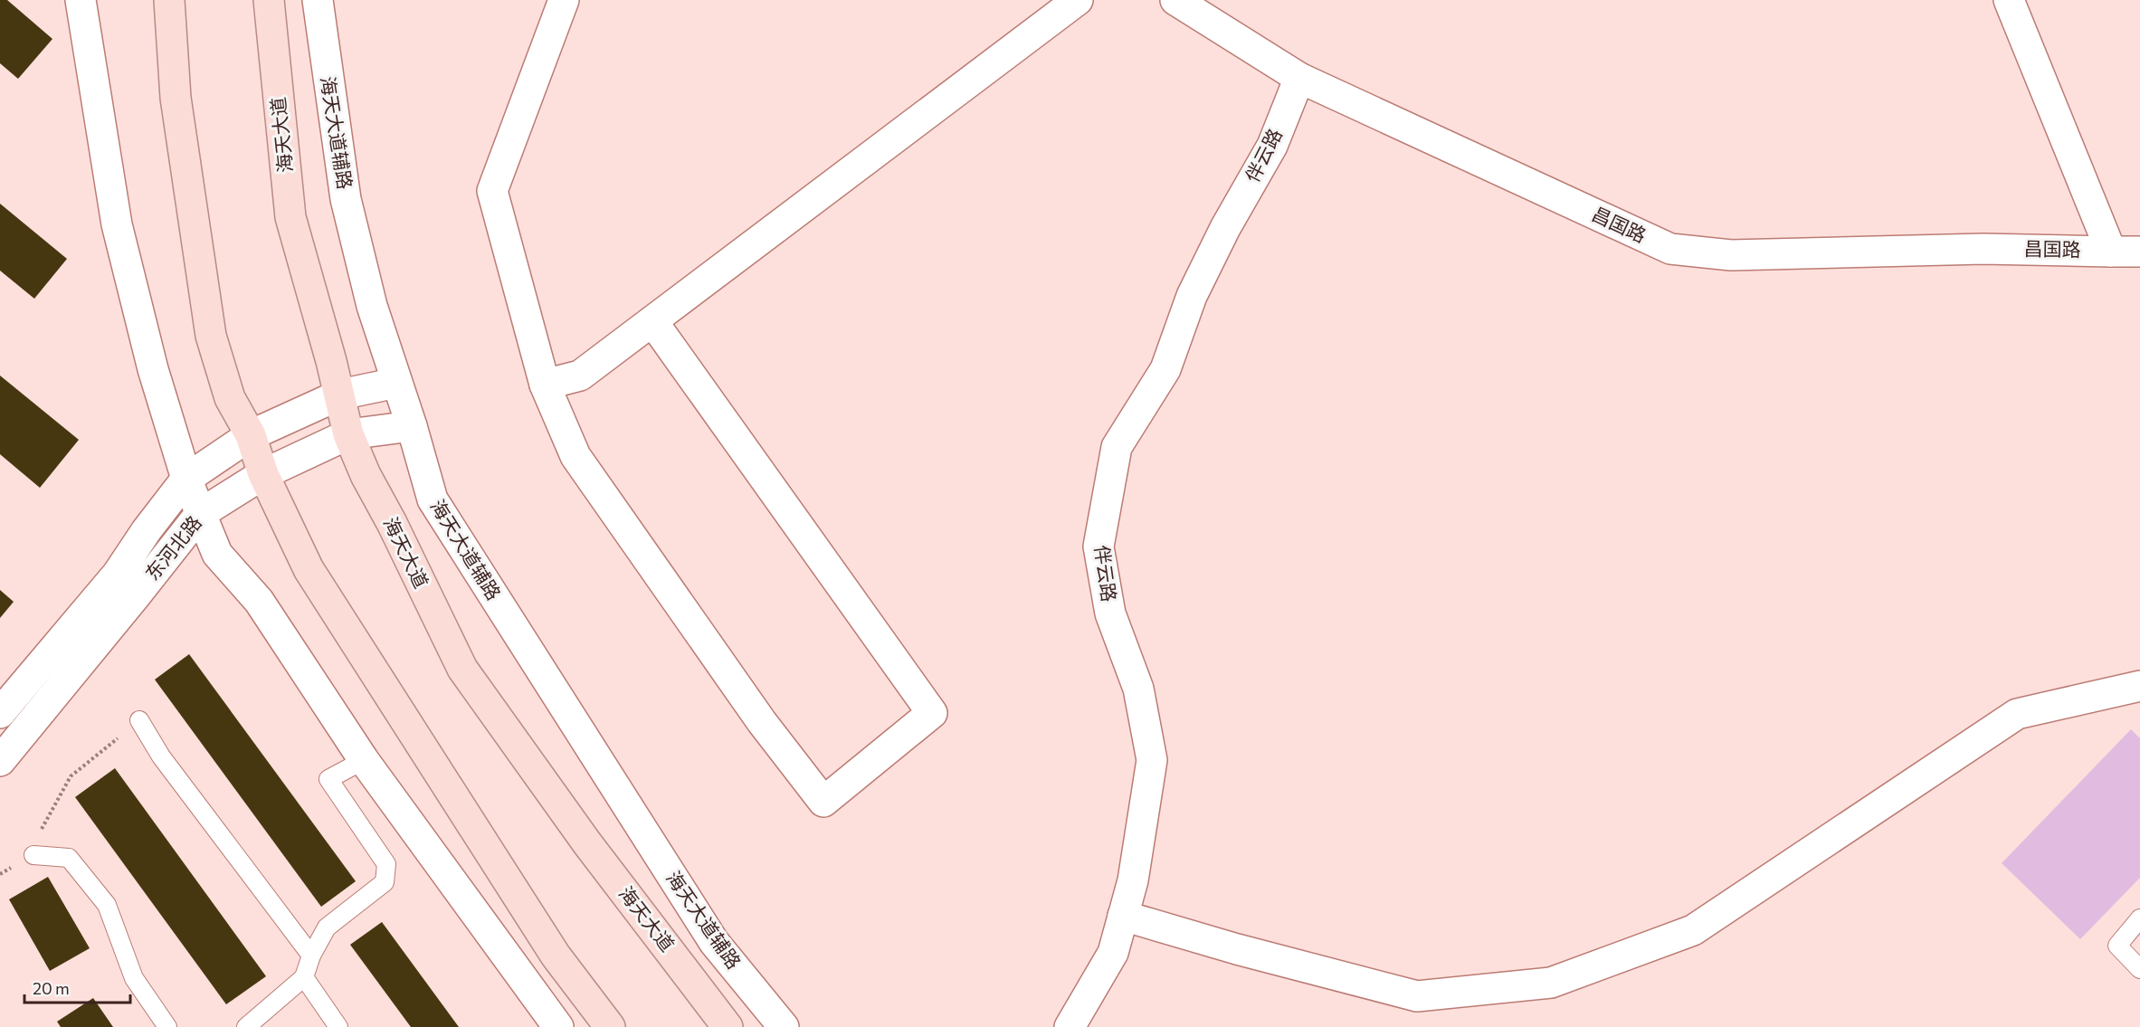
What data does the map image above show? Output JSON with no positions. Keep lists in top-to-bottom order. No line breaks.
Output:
{"streets":{"main road":["海天大道"],"street":["海天大道辅路","伴云路","昌国路","东河北路"]},"crossings":[["海天大道辅路","东河北路"],["海天大道","东河北路"],["伴云路","昌国路"]],"scale_bar":"20 m"}
